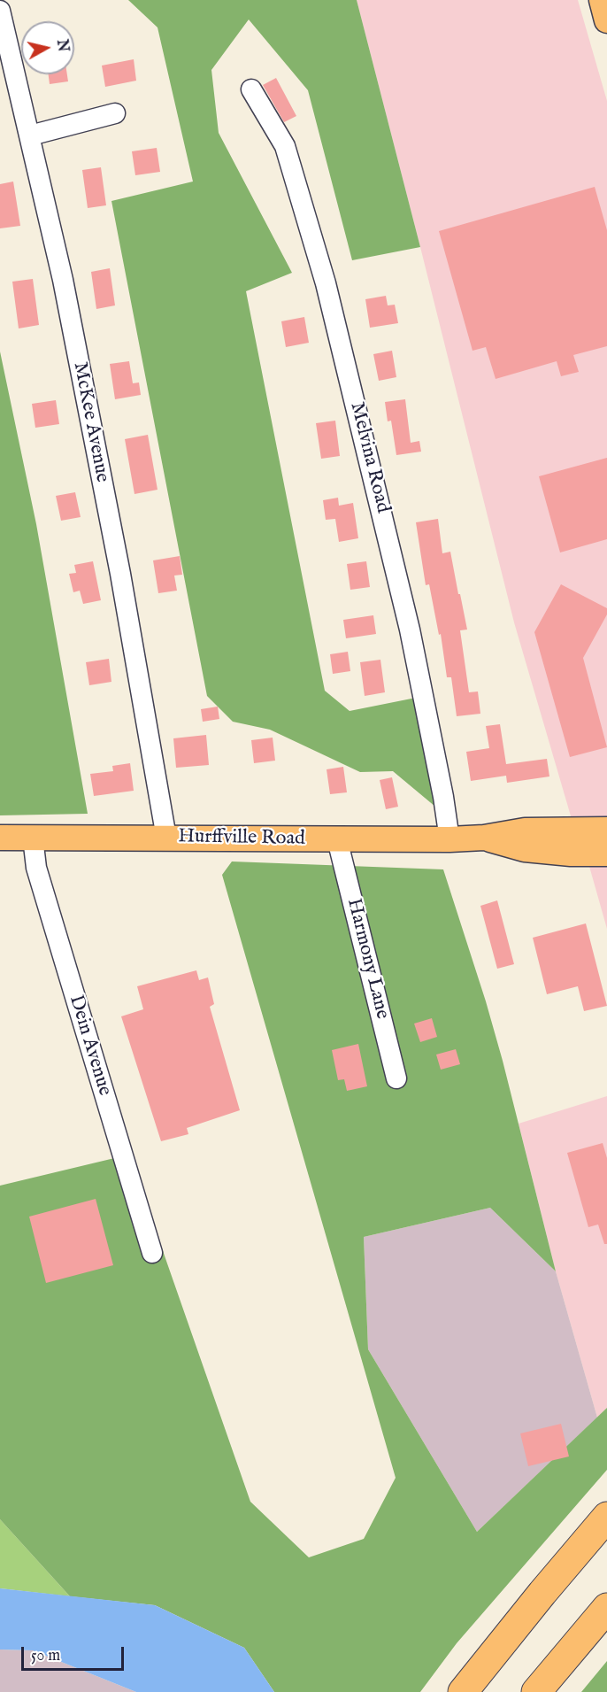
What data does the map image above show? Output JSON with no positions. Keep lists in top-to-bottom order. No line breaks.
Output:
{"streets":{"main road":["Hurffville Road"],"street":["McKee Avenue","Melvina Road","Harmony Lane","Dein Avenue"]},"crossings":[["McKee Avenue","Hurffville Road"],["Melvina Road","Hurffville Road"],["Hurffville Road","Harmony Lane"],["Hurffville Road","Dein Avenue"]],"scale_bar":"50 m","north":"right"}
